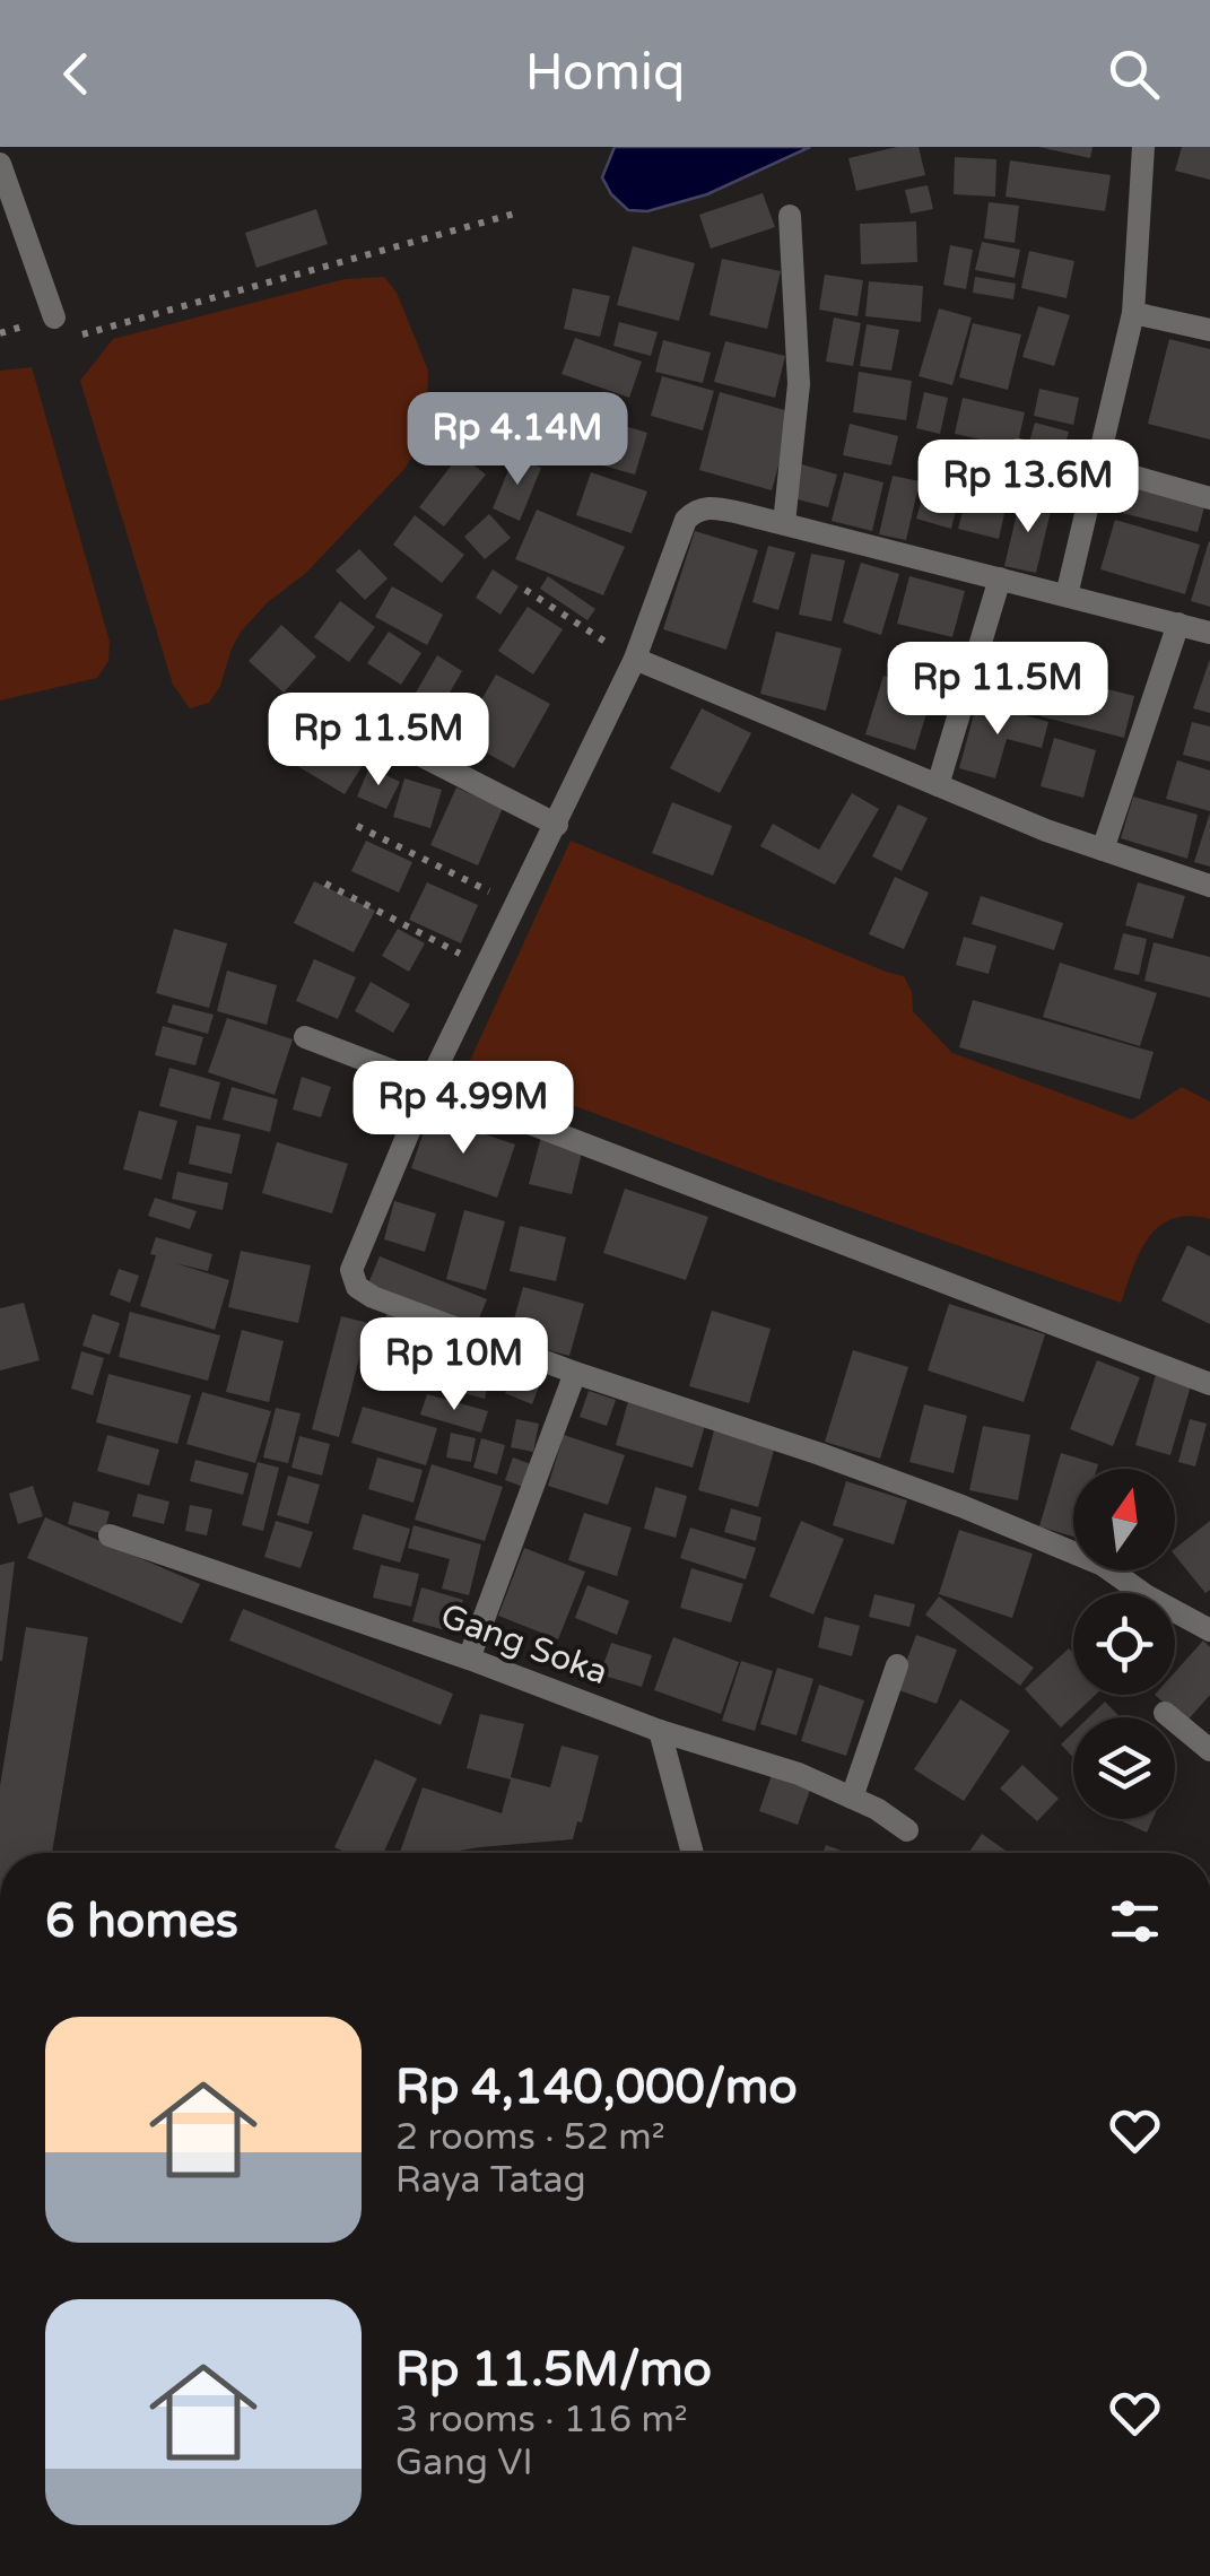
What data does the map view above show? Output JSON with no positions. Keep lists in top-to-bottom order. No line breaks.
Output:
{"streets":{"street":["Gang Soka"]},"north":"top","page":{"header":"Homiq","price":["Rp 4.14M","Rp 13.6M","Rp 11.5M","Rp 11.5M","Rp 4.99M","Rp 10M"],"heading":"6 homes","list":[{"name":"Rp 4,140,000/mo","note":"2 rooms · 52 m² · Raya Tatag"},{"name":"Rp 11.5M/mo","note":"3 rooms · 116 m² · Gang VI"}]}}
